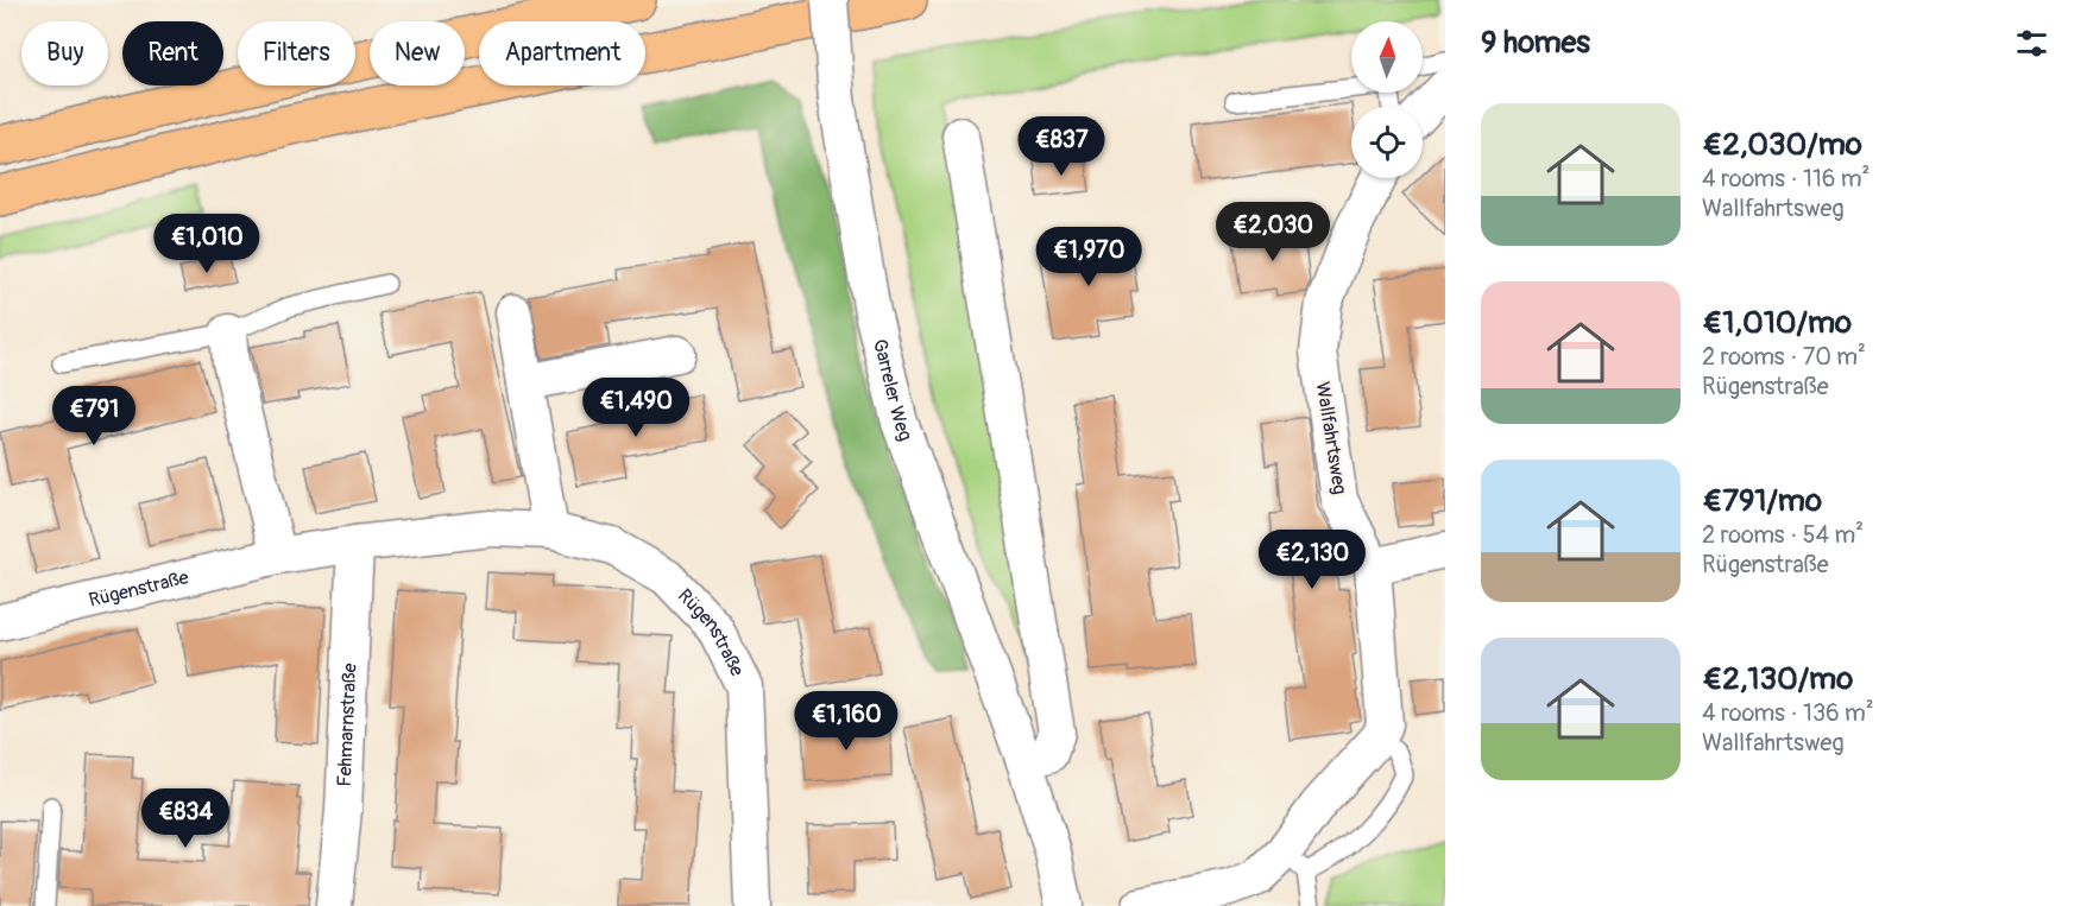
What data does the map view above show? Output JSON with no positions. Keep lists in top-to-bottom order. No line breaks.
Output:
{"streets":{"street":["Garreler Weg","Wallfahrtsweg","Rügenstraße","Fehmarnstraße"]},"crossings":[["Rügenstraße","Fehmarnstraße"]],"north":"top","page":{"heading":"9 homes","chip":["Buy","Rent","Filters","New","Apartment"],"list":[{"name":"€2,030/mo","note":"4 rooms · 116 m² · Wallfahrtsweg"},{"name":"€1,010/mo","note":"2 rooms · 70 m² · Rügenstraße"},{"name":"€791/mo","note":"2 rooms · 54 m² · Rügenstraße"},{"name":"€2,130/mo","note":"4 rooms · 136 m² · Wallfahrtsweg"}],"price":["€837","€2,030","€1,010","€1,970","€1,490","€791","€2,130","€1,160","€834"]}}
